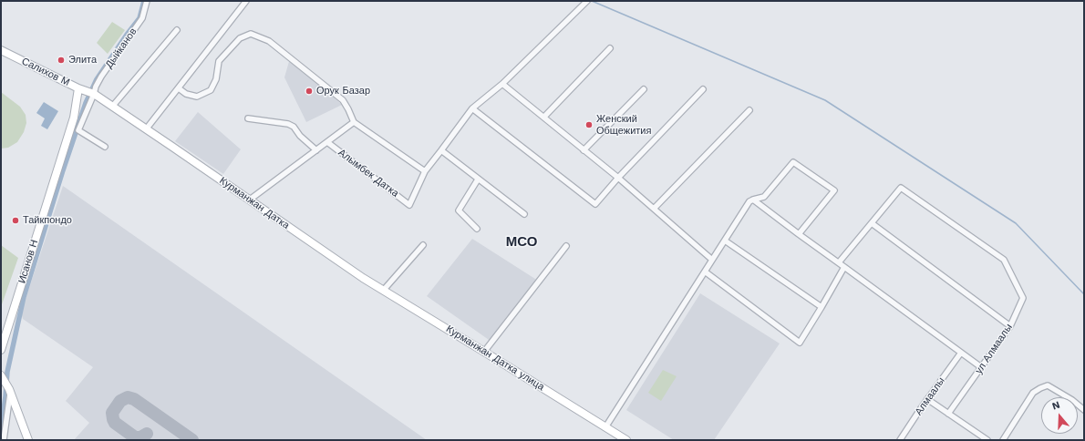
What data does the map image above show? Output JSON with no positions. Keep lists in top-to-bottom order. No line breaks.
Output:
{"streets":{"street":["Дыйканов","Салихов М","Алымбек Датка","Курманжан Датка","Исанов Н","ул Алмаалы","Курманжан Датка улица","Алмаалы"]},"crossings":[["Дыйканов","Салихов М"],["Дыйканов","Курманжан Датка"],["Салихов М","Курманжан Датка"],["Салихов М","Исанов Н"],["Алымбек Датка","Курманжан Датка"],["Курманжан Датка","Курманжан Датка улица"]],"districts":["МСО"],"places":["Элита","Орук Базар","Женский Общежития","Тайкпондо"],"north":"top"}
